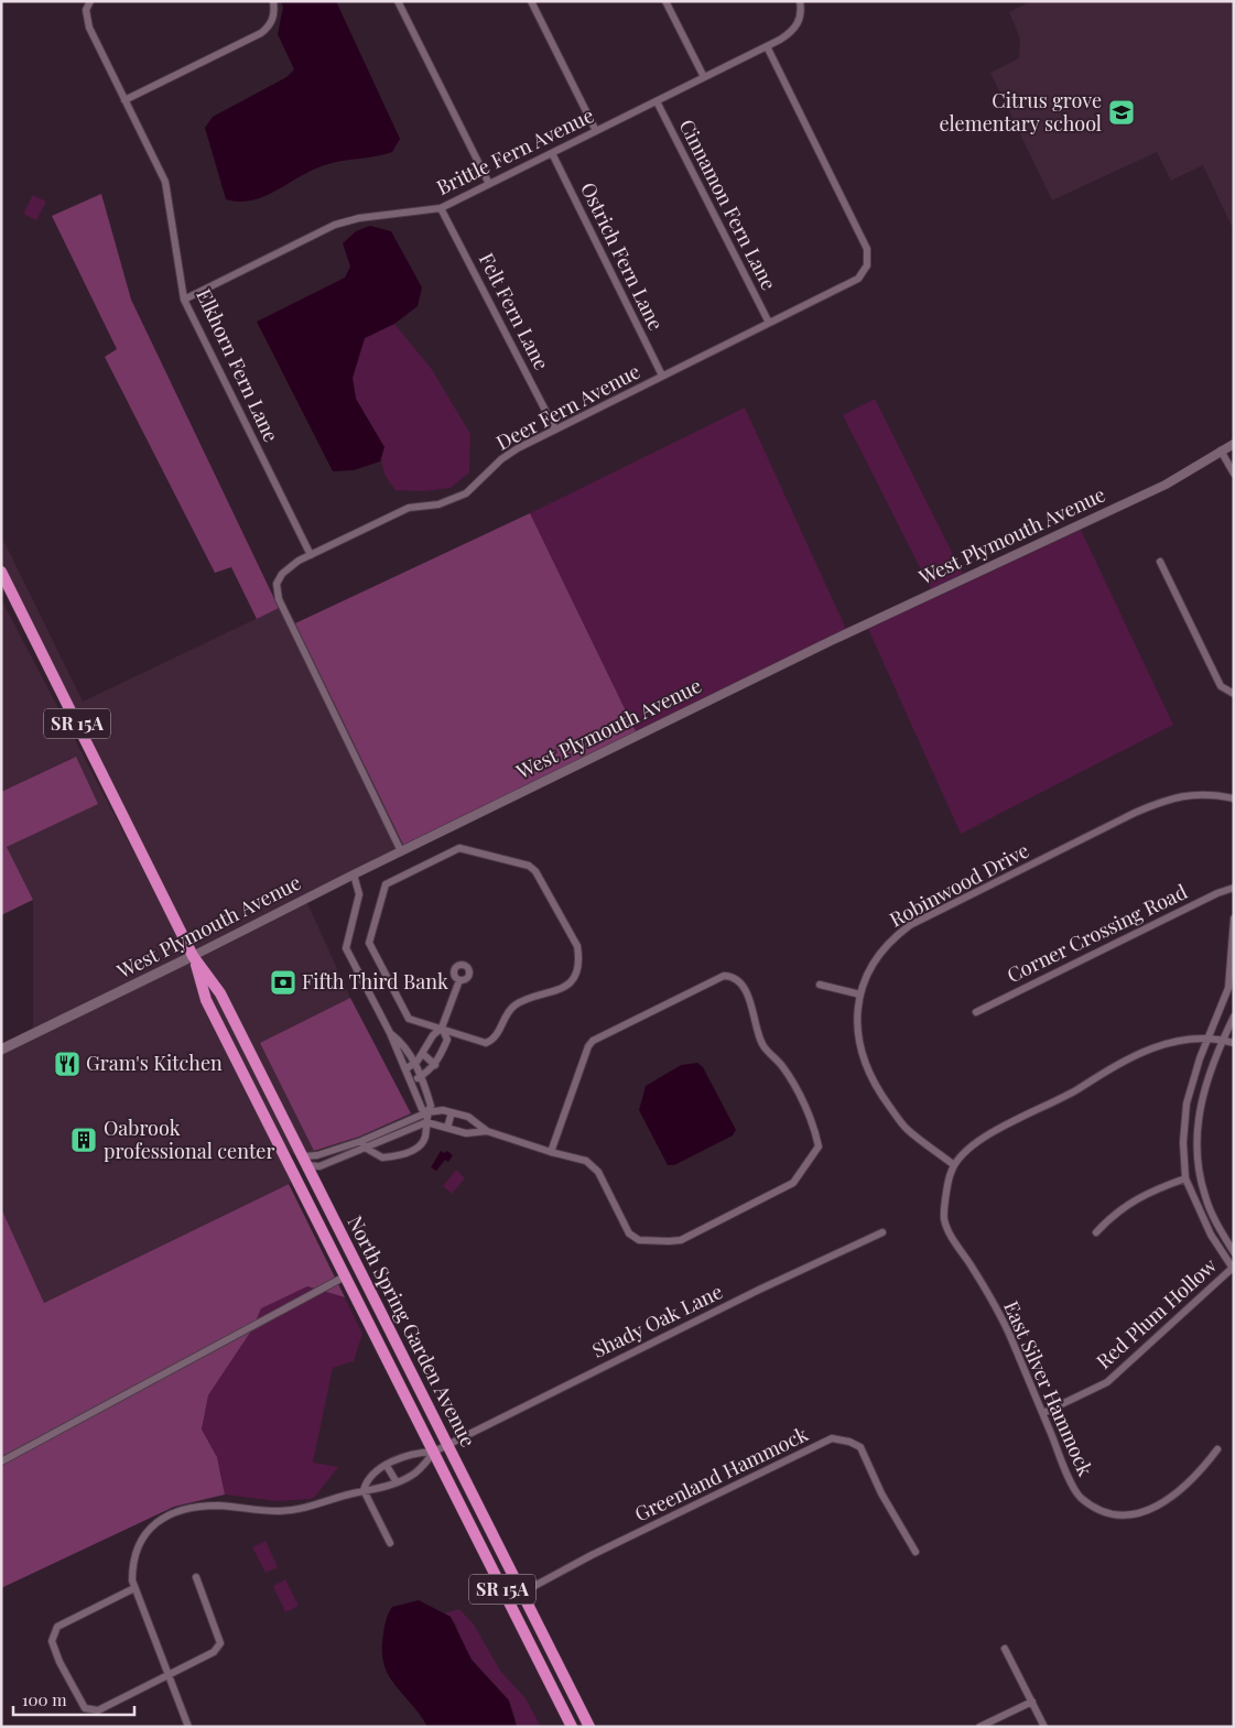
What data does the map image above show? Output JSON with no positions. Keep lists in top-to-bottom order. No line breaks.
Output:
{"streets":{"highway":["SR 15A","North Spring Garden Avenue"],"main road":["West Plymouth Avenue"],"street":["Brittle Fern Avenue","Cinnamon Fern Lane","Ostrich Fern Lane","Felt Fern Lane","Elkhorn Fern Lane","Deer Fern Avenue","Robinwood Drive","Corner Crossing Road","Red Plum Hollow","Shady Oak Lane","East Silver Hammock","Greenland Hammock"]},"crossings":[["Brittle Fern Avenue","Cinnamon Fern Lane"],["Brittle Fern Avenue","Ostrich Fern Lane"],["Brittle Fern Avenue","Felt Fern Lane"],["Brittle Fern Avenue","Elkhorn Fern Lane"],["Brittle Fern Avenue","Deer Fern Avenue"],["Cinnamon Fern Lane","Deer Fern Avenue"],["Ostrich Fern Lane","Deer Fern Avenue"],["Felt Fern Lane","Deer Fern Avenue"],["Elkhorn Fern Lane","Deer Fern Avenue"],["Deer Fern Avenue","West Plymouth Avenue"],["West Plymouth Avenue","North Spring Garden Avenue"],["Robinwood Drive","East Silver Hammock"],["Red Plum Hollow","East Silver Hammock"],["Shady Oak Lane","North Spring Garden Avenue"],["North Spring Garden Avenue","Greenland Hammock"]],"places":{"school or university":["Citrus grove elementary school"],"bank":["Fifth Third Bank"],"restaurant":["Gram's Kitchen"],"building":["Oabrook professional center"]},"scale_bar":"100 m"}
